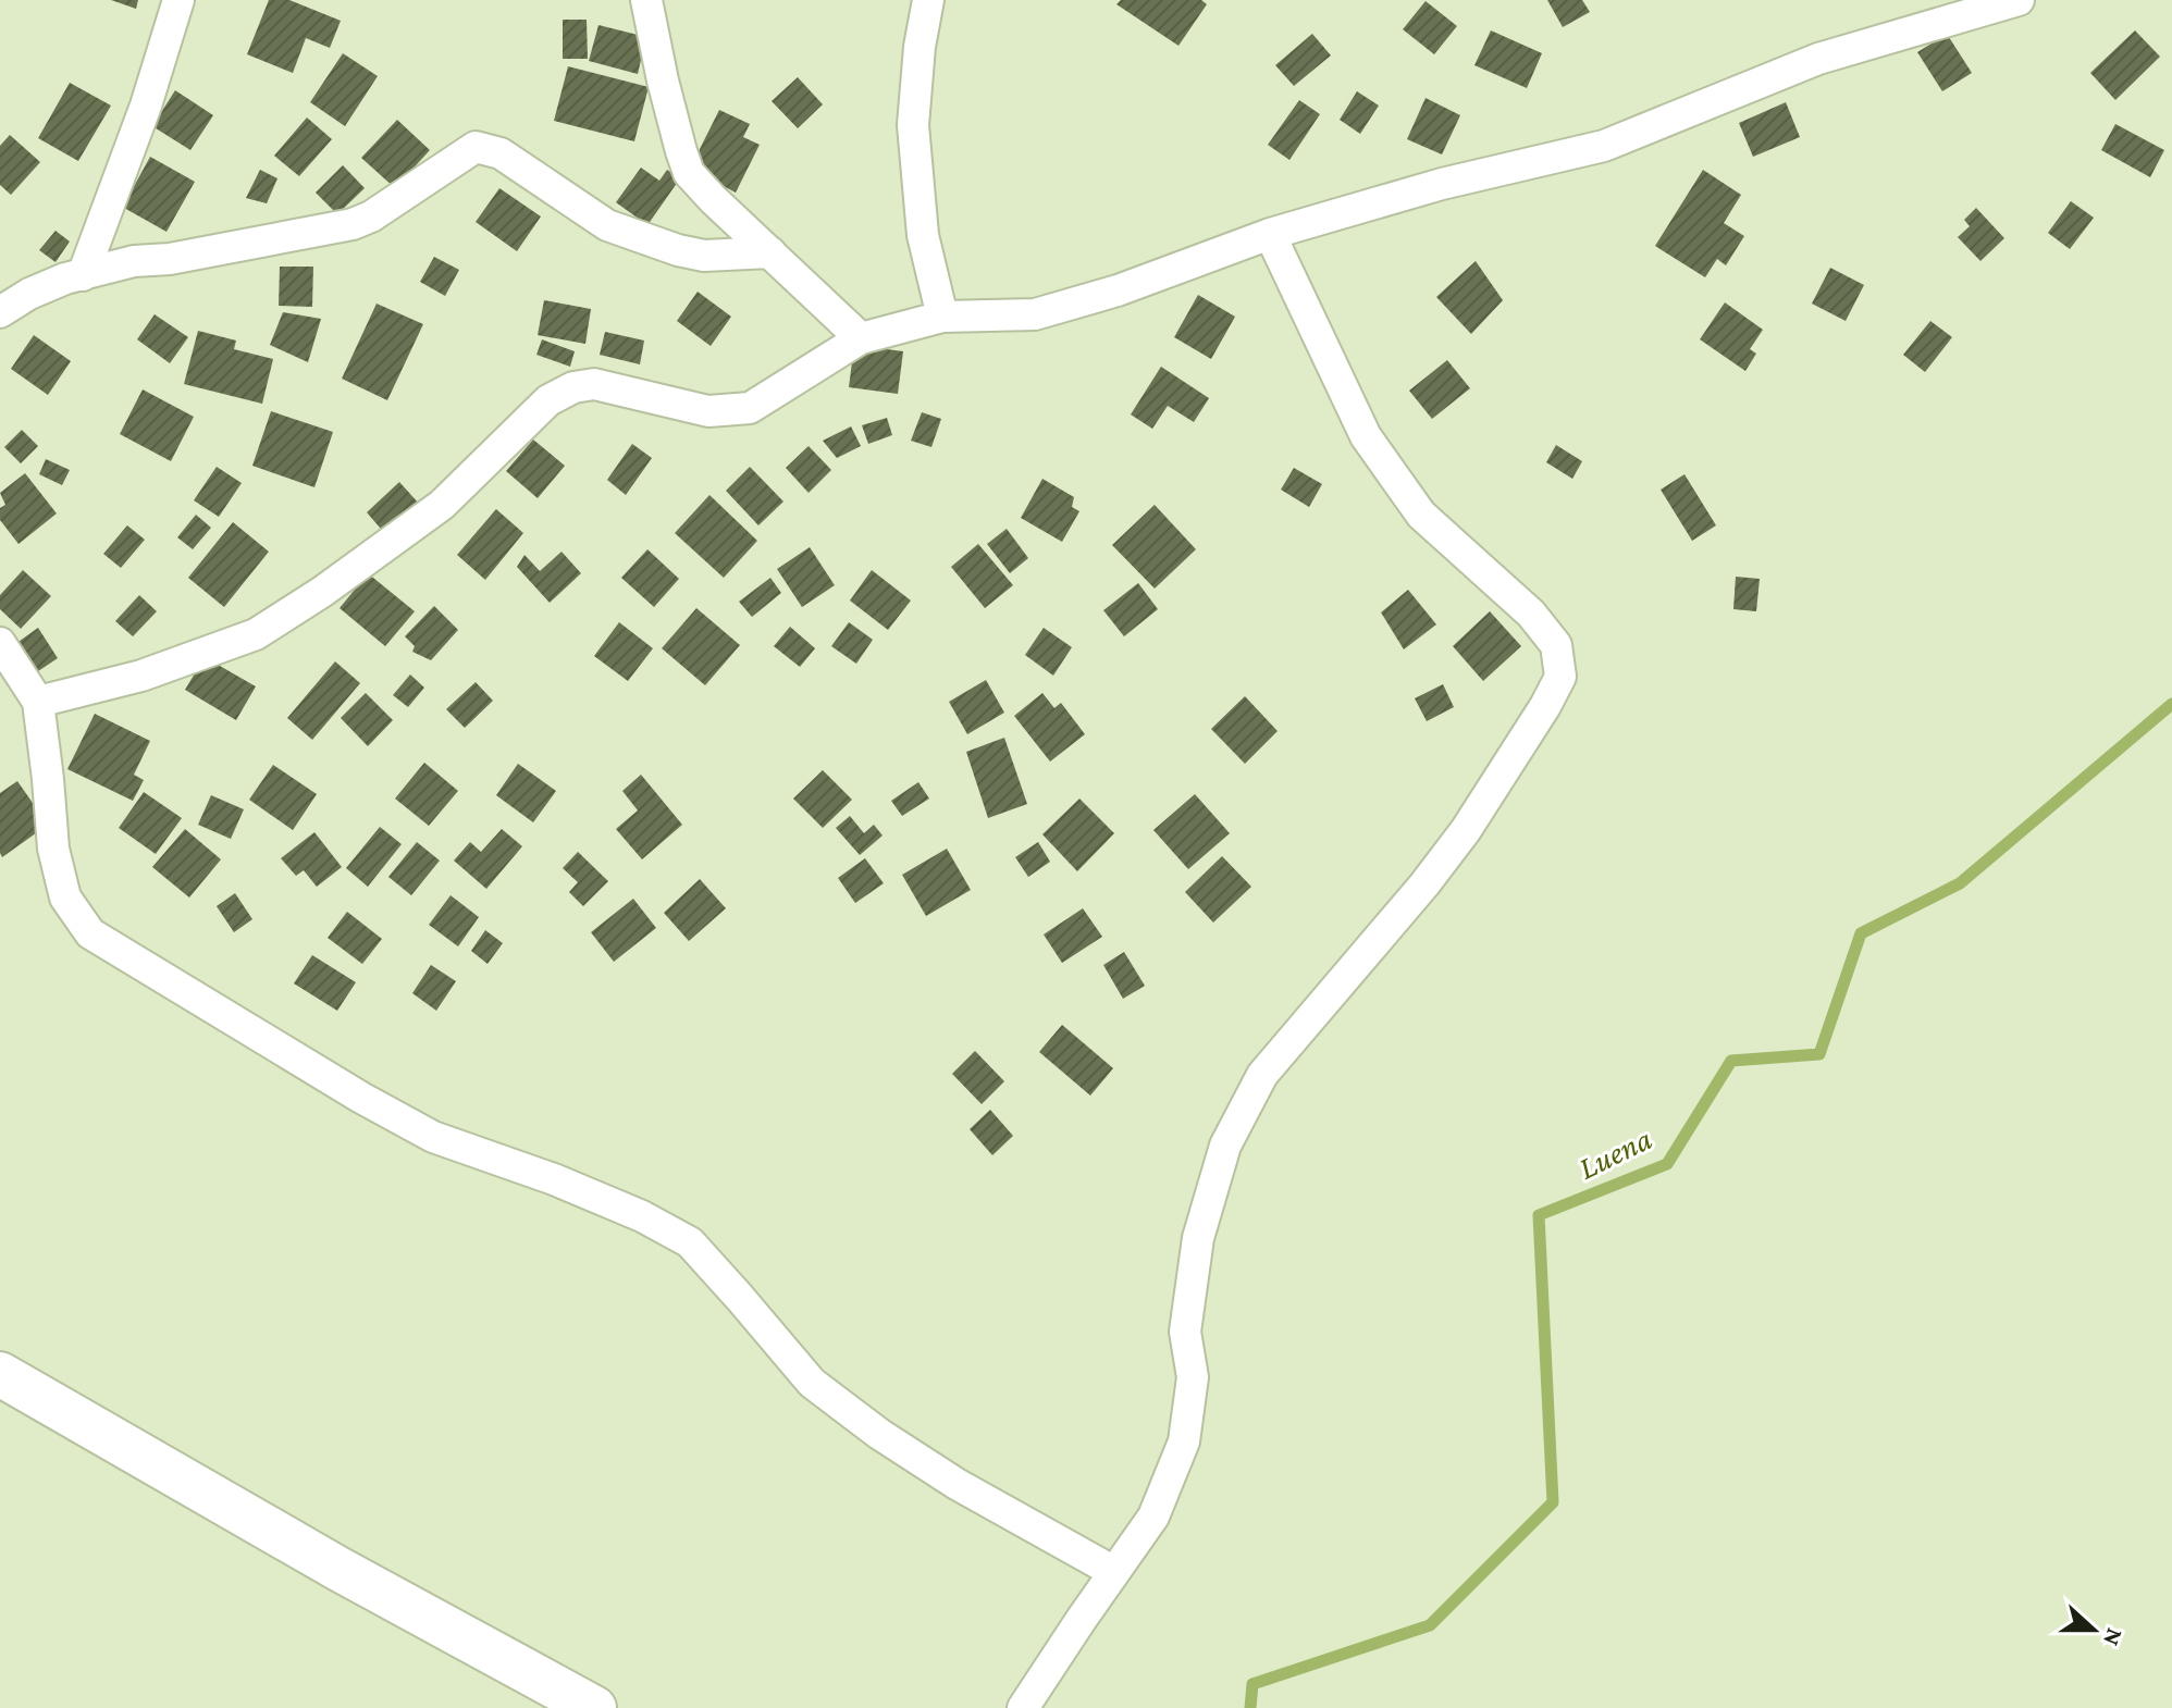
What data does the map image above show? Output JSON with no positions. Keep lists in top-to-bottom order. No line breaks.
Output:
{"water":["Luena"],"north":"right"}
